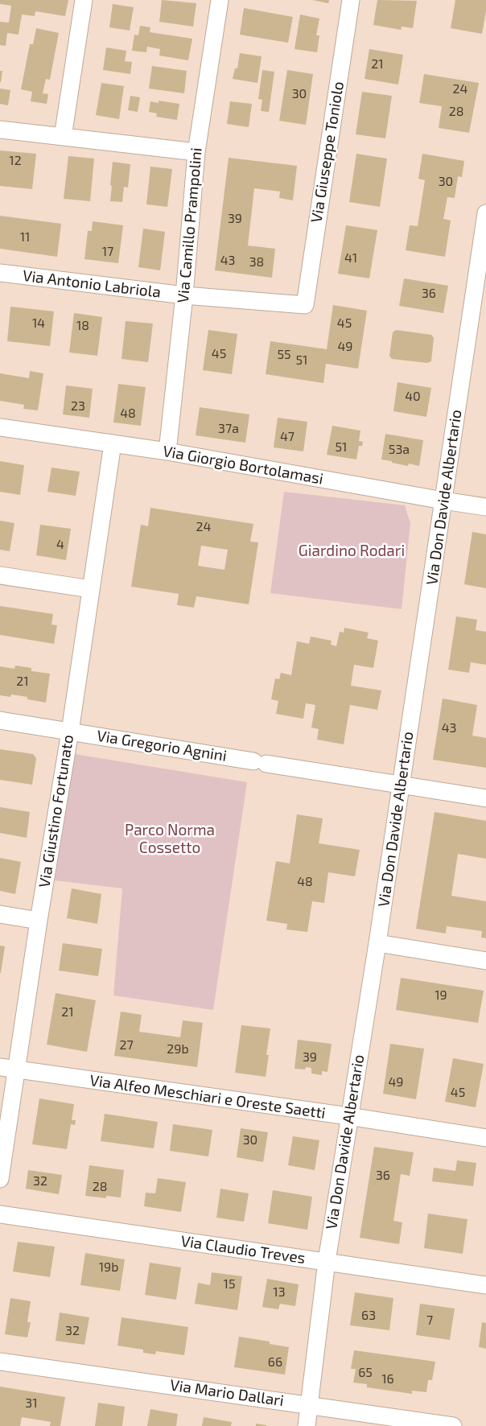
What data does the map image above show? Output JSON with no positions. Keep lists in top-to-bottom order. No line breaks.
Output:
{"streets":{"street":["Via Giuseppe Toniolo","Via Camillo Prampolini","Via Antonio Labriola","Via Giorgio Bortolamasi","Via Don Davide Albertario","Via Gregorio Agnini","Via Giustino Fortunato","Via Alfeo Meschiari e Oreste Saetti","Via Claudio Treves","Via Mario Dallari"]},"crossings":[["Via Giuseppe Toniolo","Via Antonio Labriola"],["Via Camillo Prampolini","Via Antonio Labriola"],["Via Camillo Prampolini","Via Giorgio Bortolamasi"],["Via Giorgio Bortolamasi","Via Don Davide Albertario"],["Via Giorgio Bortolamasi","Via Giustino Fortunato"],["Via Don Davide Albertario","Via Gregorio Agnini"],["Via Don Davide Albertario","Via Alfeo Meschiari e Oreste Saetti"],["Via Don Davide Albertario","Via Claudio Treves"],["Via Don Davide Albertario","Via Mario Dallari"],["Via Gregorio Agnini","Via Giustino Fortunato"],["Via Giustino Fortunato","Via Alfeo Meschiari e Oreste Saetti"]],"parks":["Giardino Rodari","Parco Norma Cossetto"],"house_numbers":["21","24","30","28","12","30","39","11","17","41","43","38","36","14","45","18","49","45","55","51","40","23","48","37a","47","51","53a","24","4","21","43","48","19","21","27","29b","39","49","45","30","36","32","28","19b","15","13","63","7","32","66","65","16","31"]}
